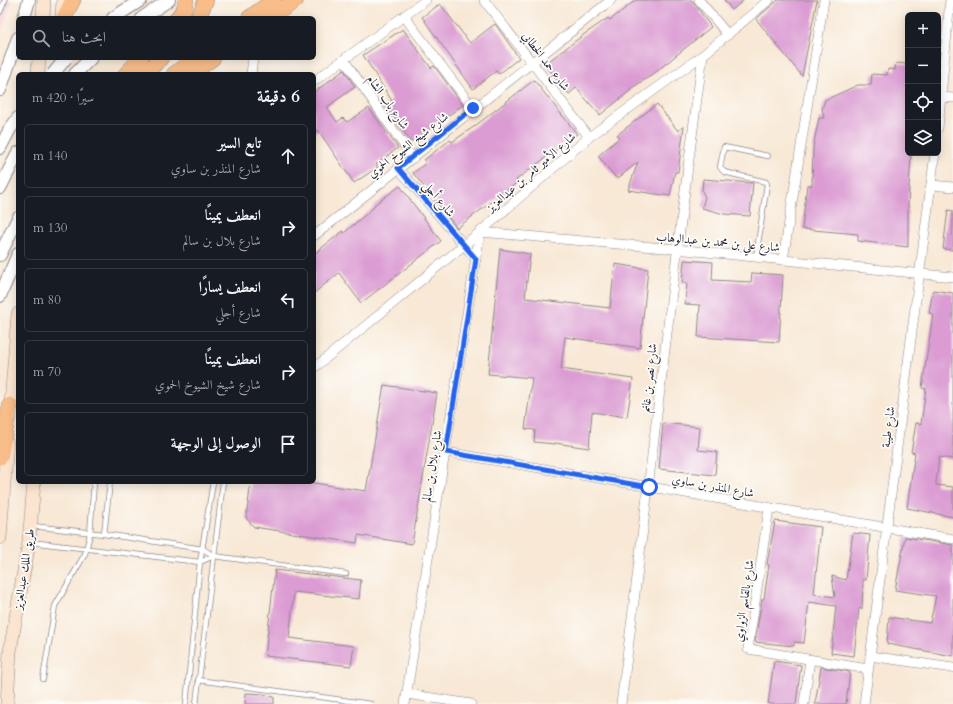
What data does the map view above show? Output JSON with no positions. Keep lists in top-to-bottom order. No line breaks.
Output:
{"streets":{"main road":["طريق الملك عبدالعزيز"],"street":["شارع حمد الخطابي","شارع باب الشام","شارع شيخ الشيوخ الحموي","شارع الأمير ثامر بن عبدالعزيز","شارع أجلي","شارع علي بن محمد بن عبدالوهاب","شارع نصر بن غانم","شارع طيبة","شارع بلال بن سالم","شارع المنذر بن ساوي","شارع بالقاسم الزواوي"]},"crossings":[["شارع حمد الخطابي","شارع شيخ الشيوخ الحموي"],["شارع حمد الخطابي","شارع الأمير ثامر بن عبدالعزيز"],["شارع باب الشام","شارع شيخ الشيوخ الحموي"],["شارع شيخ الشيوخ الحموي","شارع أجلي"],["شارع الأمير ثامر بن عبدالعزيز","شارع أجلي"],["شارع الأمير ثامر بن عبدالعزيز","شارع علي بن محمد بن عبدالوهاب"],["شارع الأمير ثامر بن عبدالعزيز","شارع نصر بن غانم"],["شارع الأمير ثامر بن عبدالعزيز","شارع بلال بن سالم"],["شارع أجلي","شارع بلال بن سالم"],["شارع علي بن محمد بن عبدالوهاب","شارع نصر بن غانم"],["شارع علي بن محمد بن عبدالوهاب","شارع طيبة"],["شارع علي بن محمد بن عبدالوهاب","شارع بلال بن سالم"],["شارع نصر بن غانم","شارع المنذر بن ساوي"],["شارع طيبة","شارع المنذر بن ساوي"],["شارع طيبة","شارع بالقاسم الزواوي"],["شارع بلال بن سالم","شارع المنذر بن ساوي"],["شارع المنذر بن ساوي","شارع بالقاسم الزواوي"]],"page":{"map_buttons":["+","−"],"search":"ابحث هنا","heading":["6 دقيقة","سيرًا · 420 m"],"list":[["تابع السير","شارع المنذر بن ساوي","140 m"],["انعطف يمينًا","شارع بلال بن سالم","130 m"],["انعطف يسارًا","شارع أجلي","80 m"],["انعطف يمينًا","شارع شيخ الشيوخ الحموي","70 m"],"الوصول إلى الوجهة"]}}
